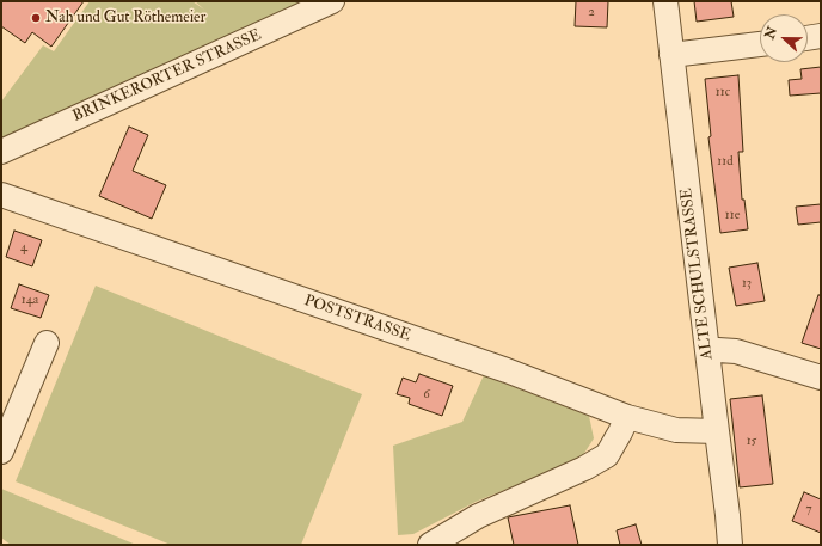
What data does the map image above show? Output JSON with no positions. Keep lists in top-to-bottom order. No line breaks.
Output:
{"streets":{"street":["BRINKERORTER STRASSE","ALTE SCHULSTRASSE","POSTSTRASSE"]},"crossings":[["ALTE SCHULSTRASSE","POSTSTRASSE"]],"places":["Nah und Gut Röthemeier"],"house_numbers":["2","11c","11d","11e","4","13","14a","6","15","7"],"north":"left"}
